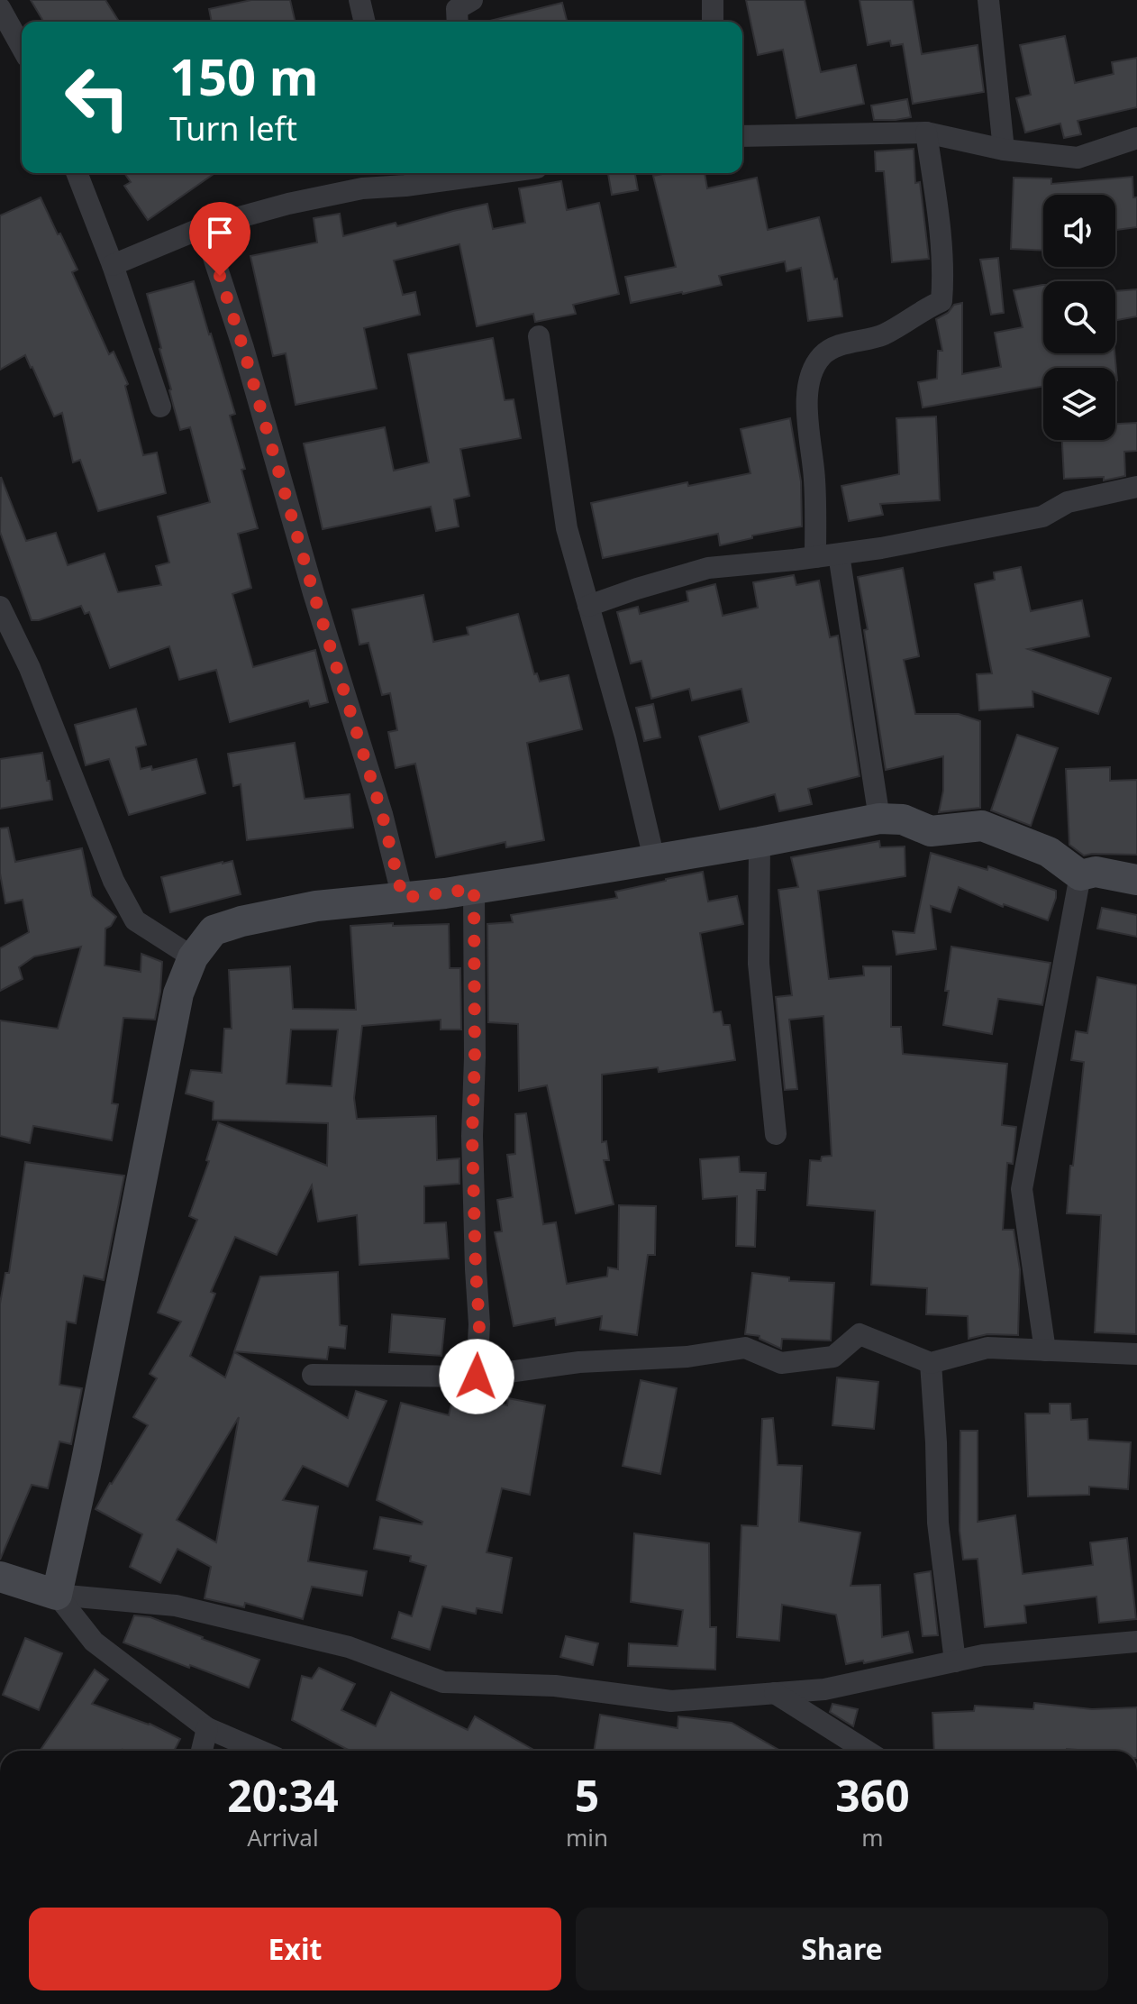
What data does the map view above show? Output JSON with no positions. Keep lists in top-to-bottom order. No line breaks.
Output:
{"page":{"turn":["150 m","Turn left"],"eta":["20:34","Arrival","5","min","360","m"],"buttons":["Exit","Share"]}}
